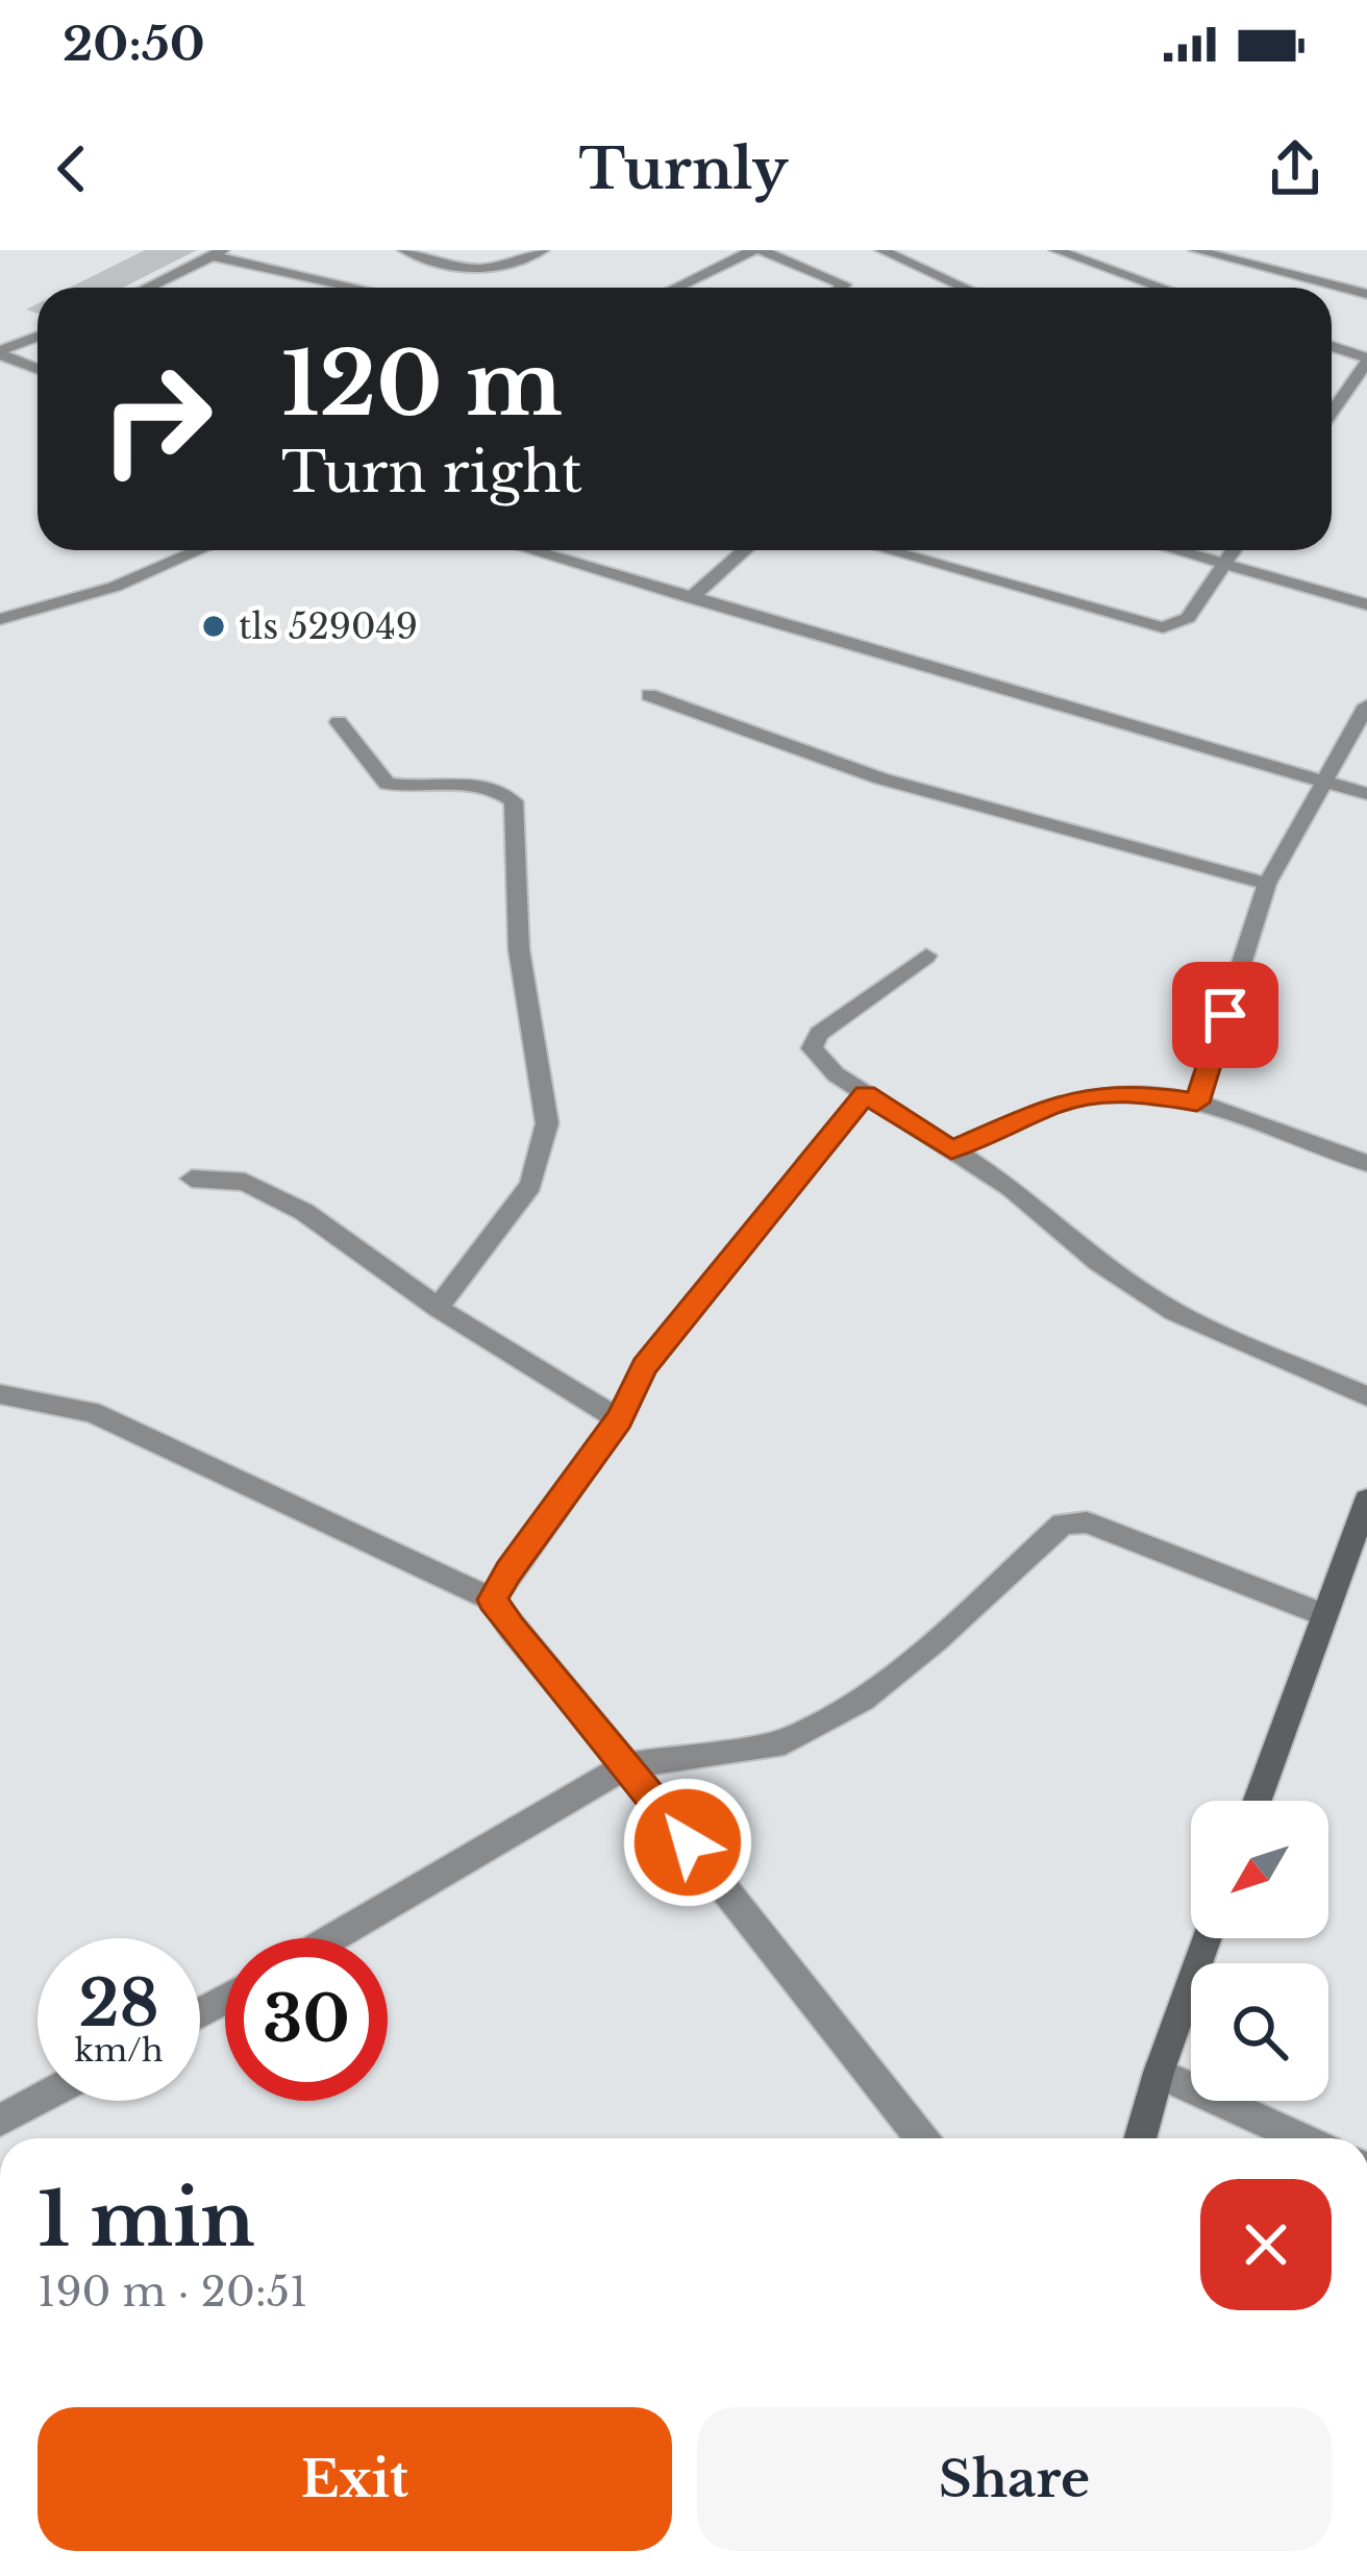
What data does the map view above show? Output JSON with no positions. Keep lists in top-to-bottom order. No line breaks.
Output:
{"places":["tls 529049"],"north":"bottom left","page":{"status":"20:50","header":"Turnly","turn":["120 m","Turn right"],"speed":"28 km/h","limit":"30","heading":["1 min","190 m · 20:51"],"buttons":["Exit","Share"]}}
